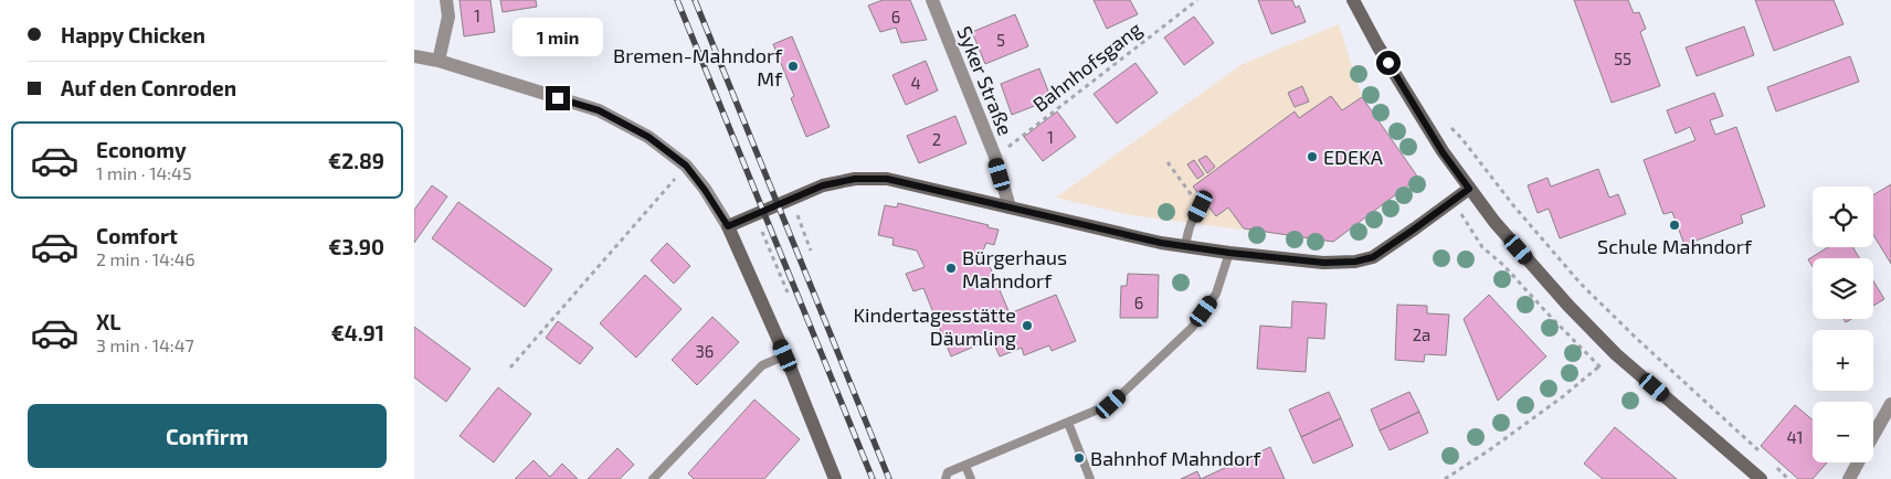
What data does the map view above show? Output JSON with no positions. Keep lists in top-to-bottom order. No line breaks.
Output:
{"streets":{"street":["Syker Straße"],"path":["Bahnhofsgang"]},"crossings":[["Bahnhofsgang","Syker Straße"]],"places":["Bremen-Mahndorf Mf","EDEKA","Schule Mahndorf","Bürgerhaus Mahndorf","Kindertagesstätte Däumling","Bahnhof Mahndorf"],"house_numbers":["1","6","5","55","4","1","2","6","2a","36","41"],"page":{"banner":["Happy Chicken","Auf den Conroden"],"bubble":"1 min","list":[{"name":"Economy","note":"1 min · 14:45","value":"€2.89"},{"name":"Comfort","note":"2 min · 14:46","value":"€3.90"},{"name":"XL","note":"3 min · 14:47","value":"€4.91"}],"map_buttons":["+","−"],"buttons":"Confirm"}}
